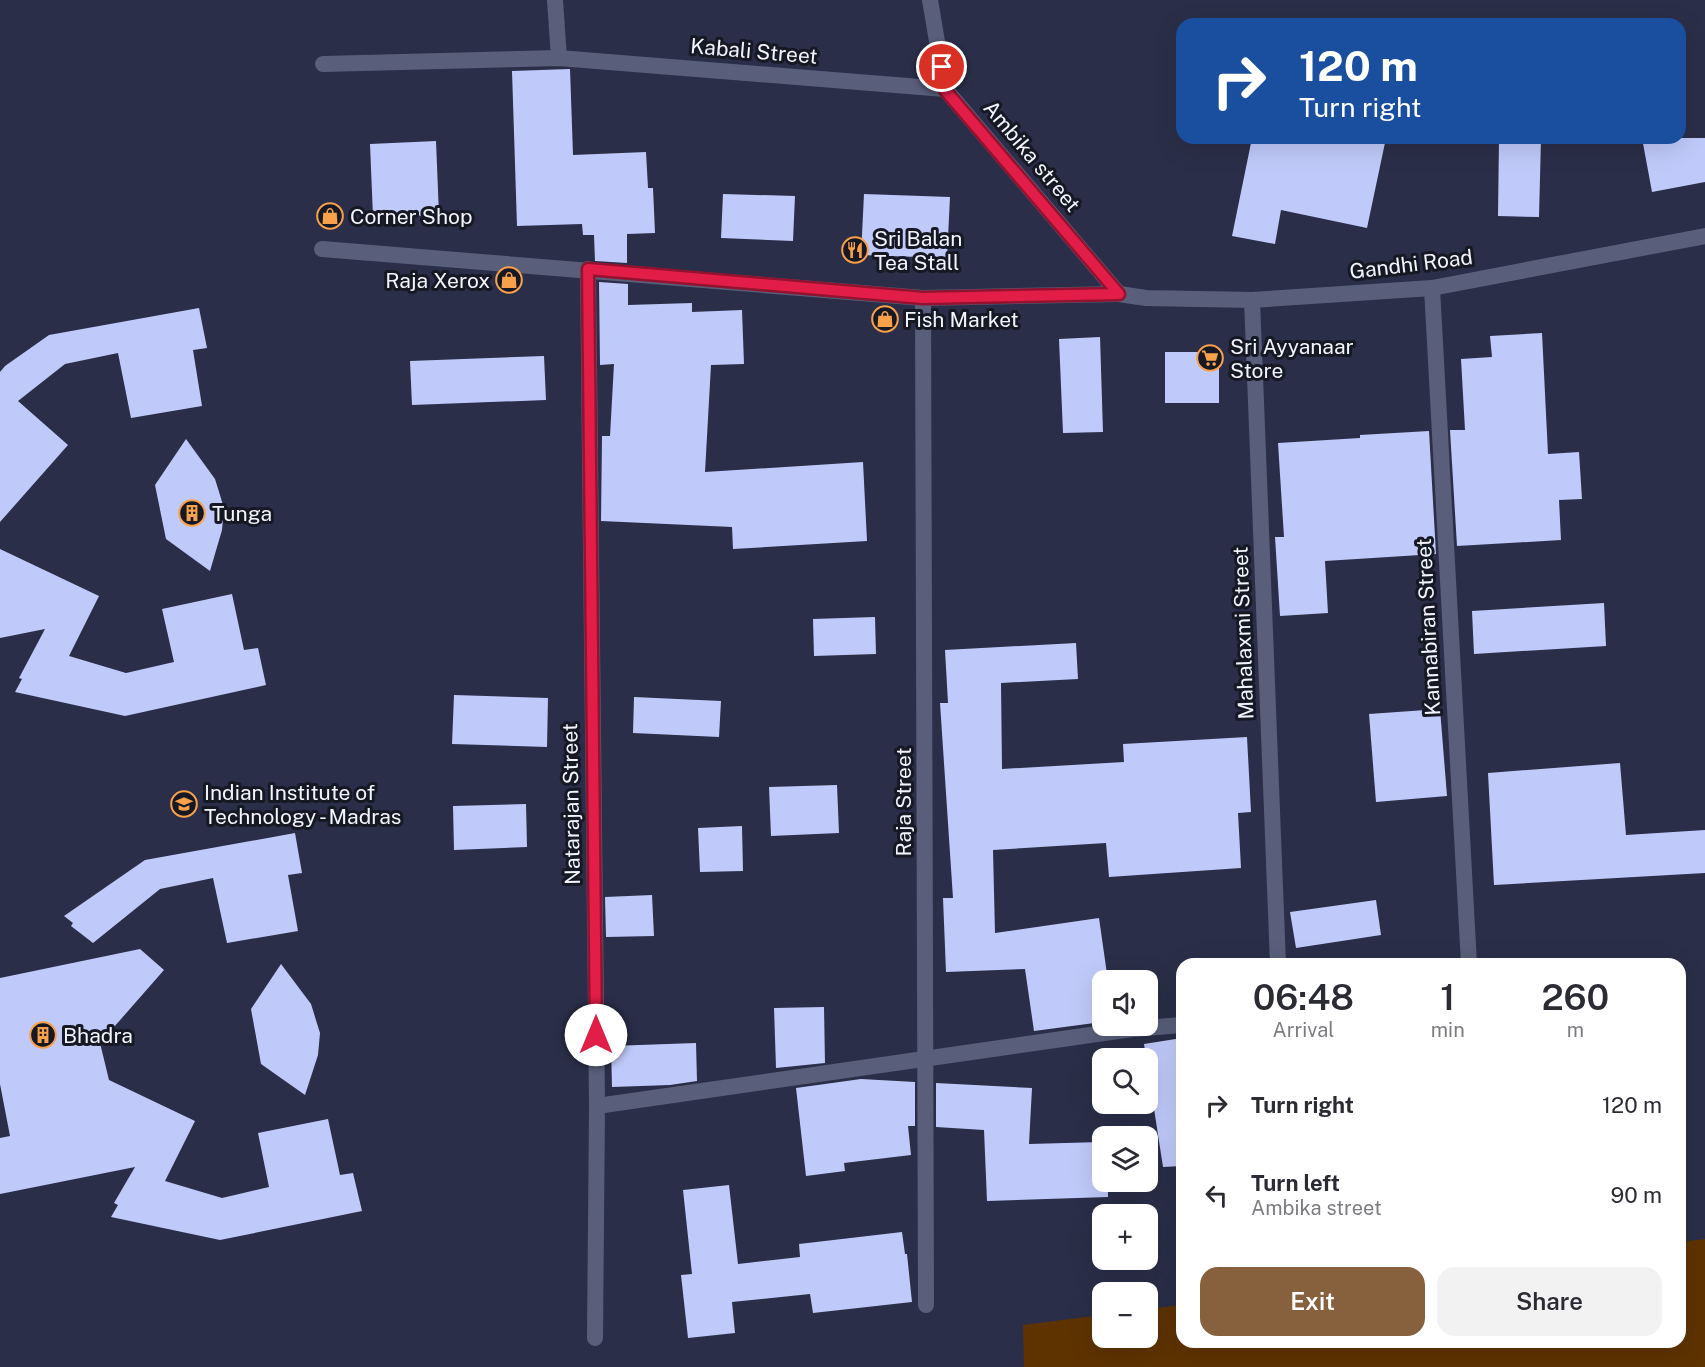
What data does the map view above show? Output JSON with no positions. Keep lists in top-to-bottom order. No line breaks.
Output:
{"streets":{"street":["Kabali Street","Ambika street","Gandhi Road","Kannabiran Street","Mahalaxmi Street","Raja Street","Natarajan Street"]},"crossings":[["Kabali Street","Ambika street"],["Ambika street","Gandhi Road"],["Gandhi Road","Kannabiran Street"],["Gandhi Road","Mahalaxmi Street"],["Gandhi Road","Raja Street"],["Gandhi Road","Natarajan Street"]],"places":{"shop":["Corner Shop","Raja Xerox","Fish Market"],"restaurant":["Sri Balan Tea Stall"],"supermarket":["Sri Ayyanaar Store"],"building":["Tunga","Bhadra"],"school or university":["Indian Institute of Technology - Madras"]},"page":{"turn":["120 m","Turn right"],"eta":["06:48","Arrival","1","min","260","m"],"map_buttons":["+","−"],"list":[{"name":"Turn right","value":"120 m"},{"name":"Turn left","note":"Ambika street","value":"90 m"}],"buttons":["Exit","Share"]}}
